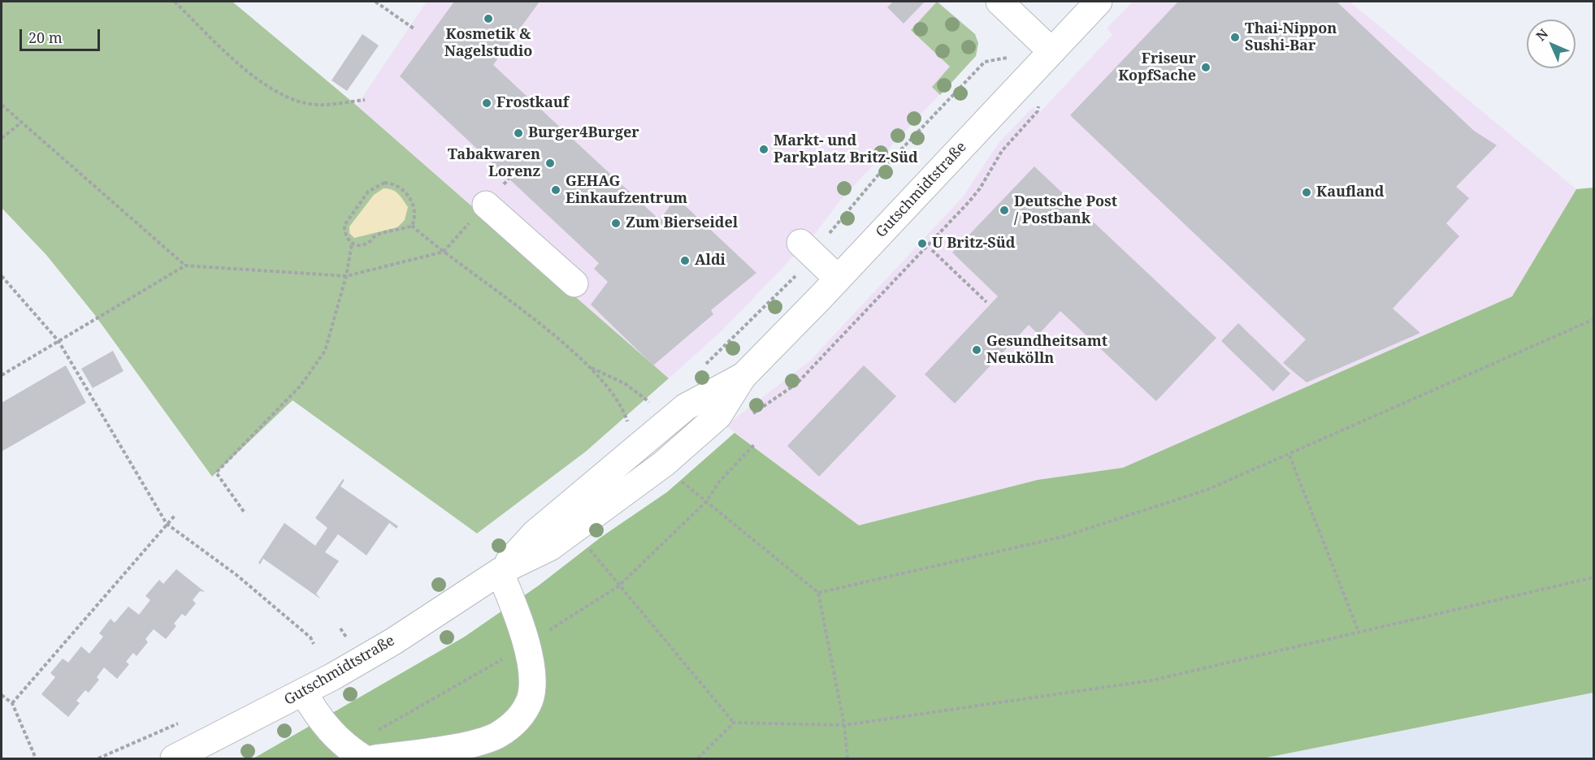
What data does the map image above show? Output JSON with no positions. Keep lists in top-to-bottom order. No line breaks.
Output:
{"streets":{"street":["Gutschmidtstraße"]},"places":["Kosmetik & Nagelstudio","Thai-Nippon Sushi-Bar","Friseur KopfSache","Frostkauf","Burger4Burger","Markt- und Parkplatz Britz-Süd","Tabakwaren Lorenz","GEHAG Einkaufzentrum","Kaufland","Deutsche Post / Postbank","Zum Bierseidel","U Britz-Süd","Aldi","Gesundheitsamt Neukölln"],"scale_bar":"20 m","north":"top left"}
